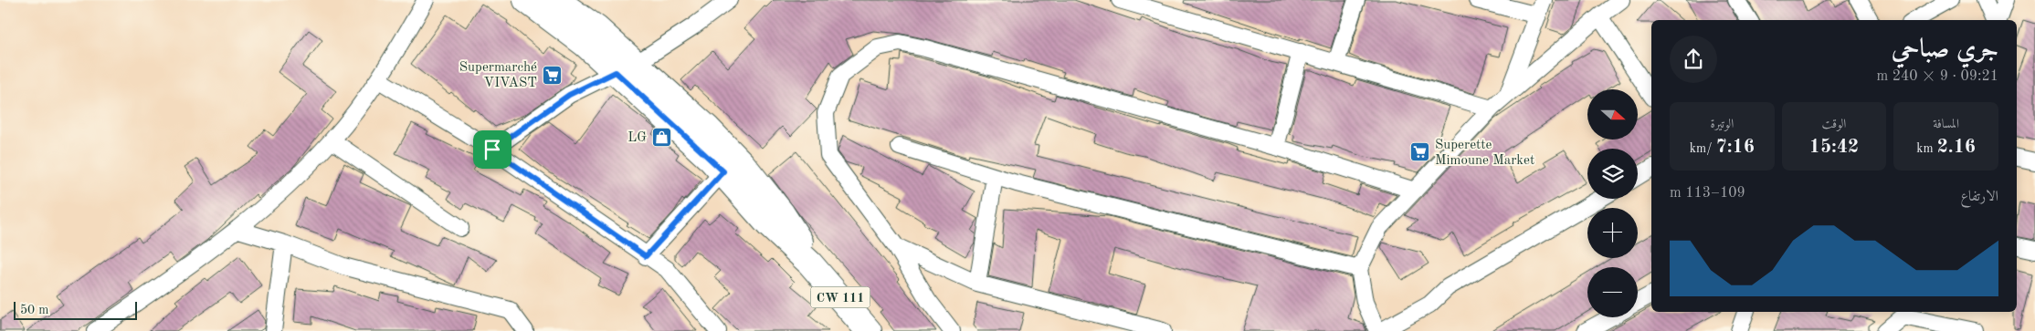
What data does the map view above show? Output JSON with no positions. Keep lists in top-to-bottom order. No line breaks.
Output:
{"streets":{"main road":["CW 111"]},"places":{"supermarket":["Supermarché VIVAST","Superette Mimoune Market"],"shop":["LG"]},"scale_bar":"50 m","north":"right","page":{"heading":["جري صباحي","09:21 · 9 × 240 m"],"map_buttons":["+","−"],"stats":[["المسافة","2.16 km"],["الوقت","15:42"],["الوتيرة","7:16 /km"]],"chart":["الارتفاع","109–113 m"],"scale":"50 m"}}
